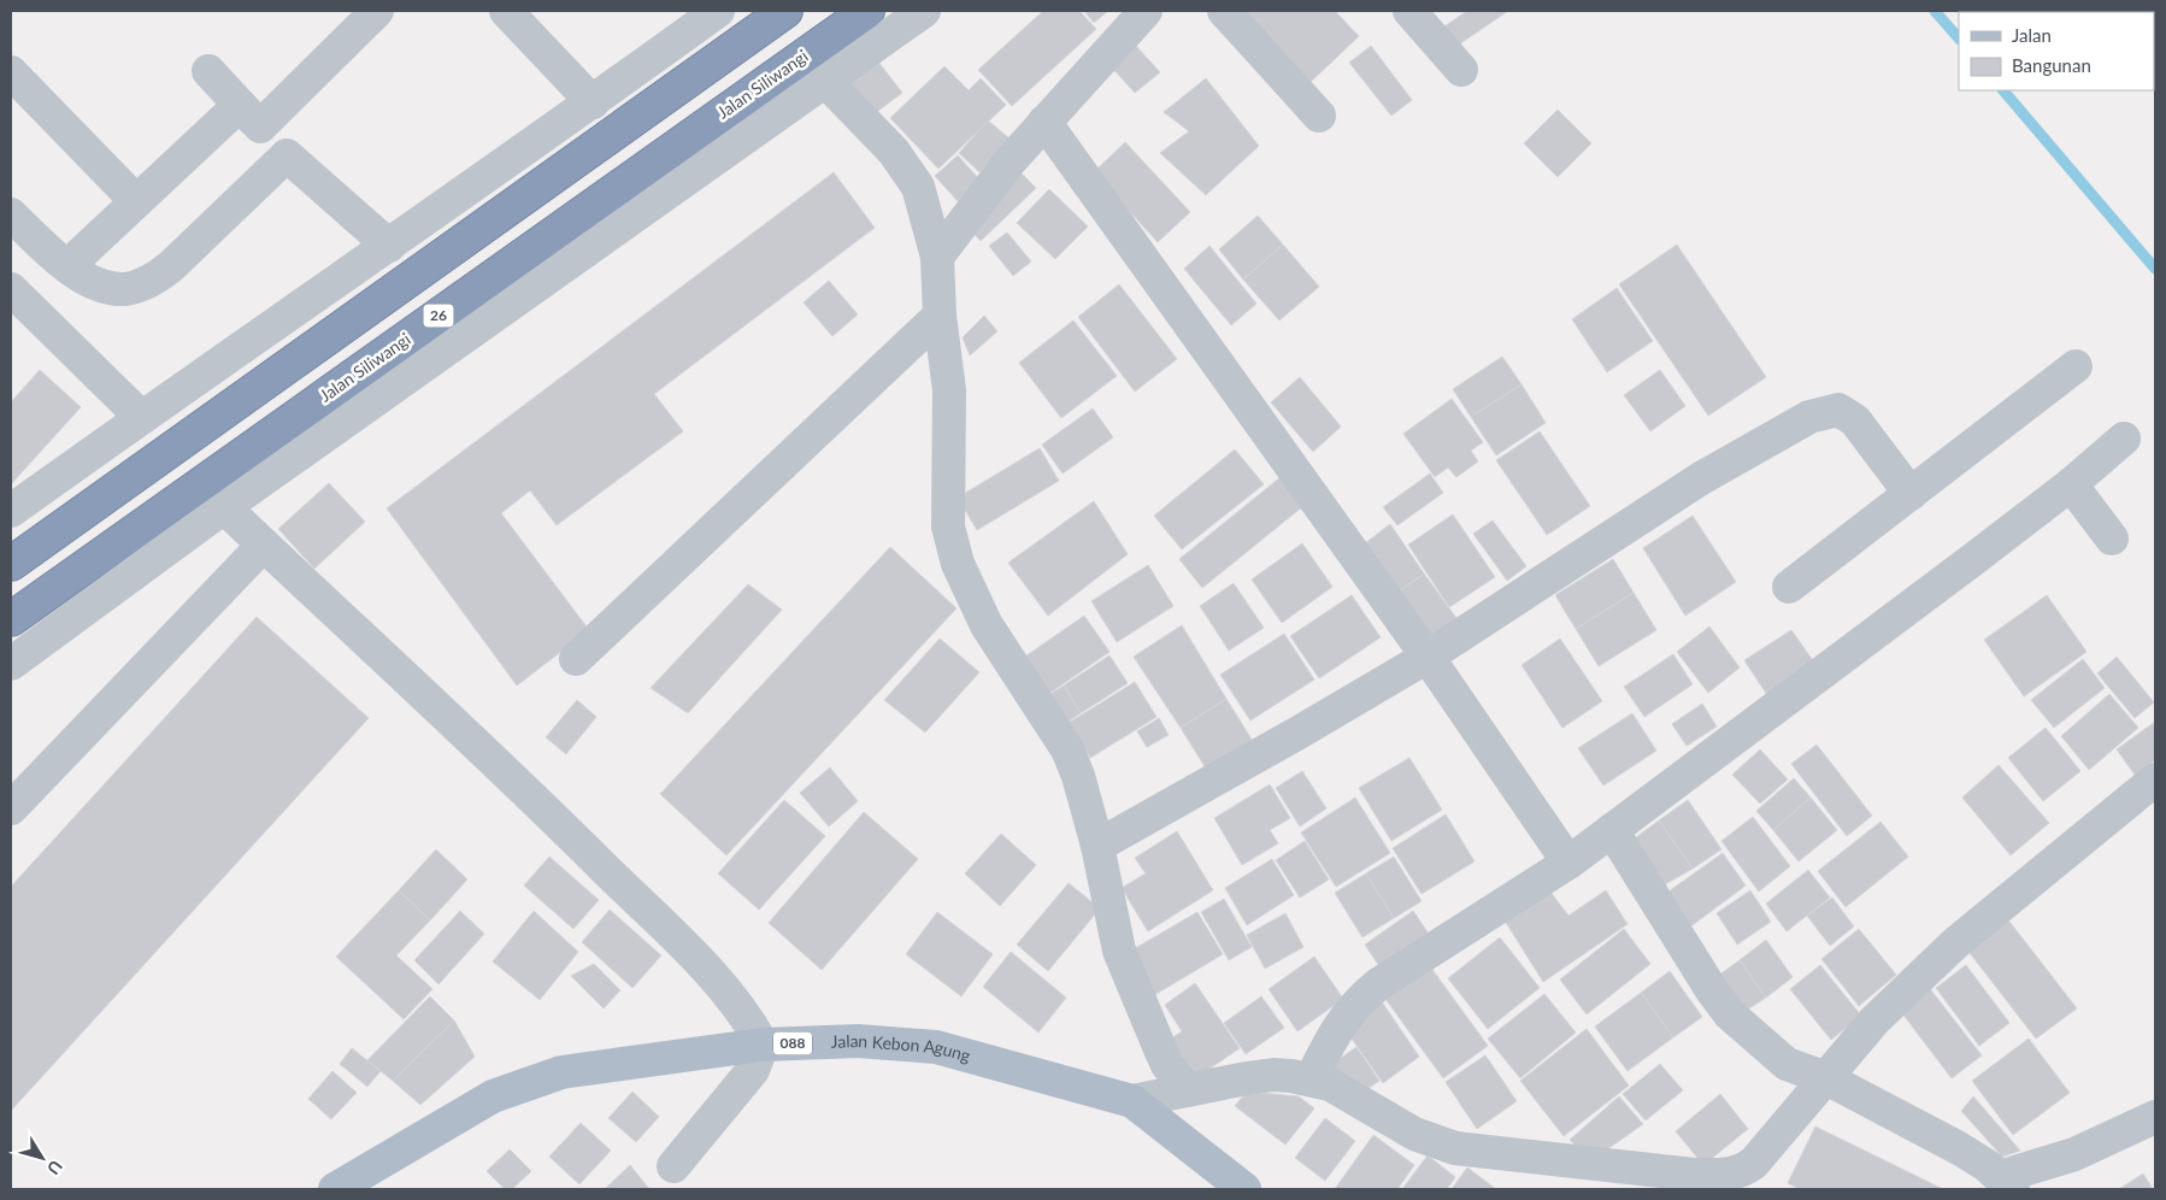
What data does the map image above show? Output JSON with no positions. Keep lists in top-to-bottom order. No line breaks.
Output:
{"streets":{"highway":["Jalan Siliwangi","26"],"main road":["088","Jalan Kebon Agung"]},"legend":["Jalan","Bangunan"],"north":"bottom right"}
